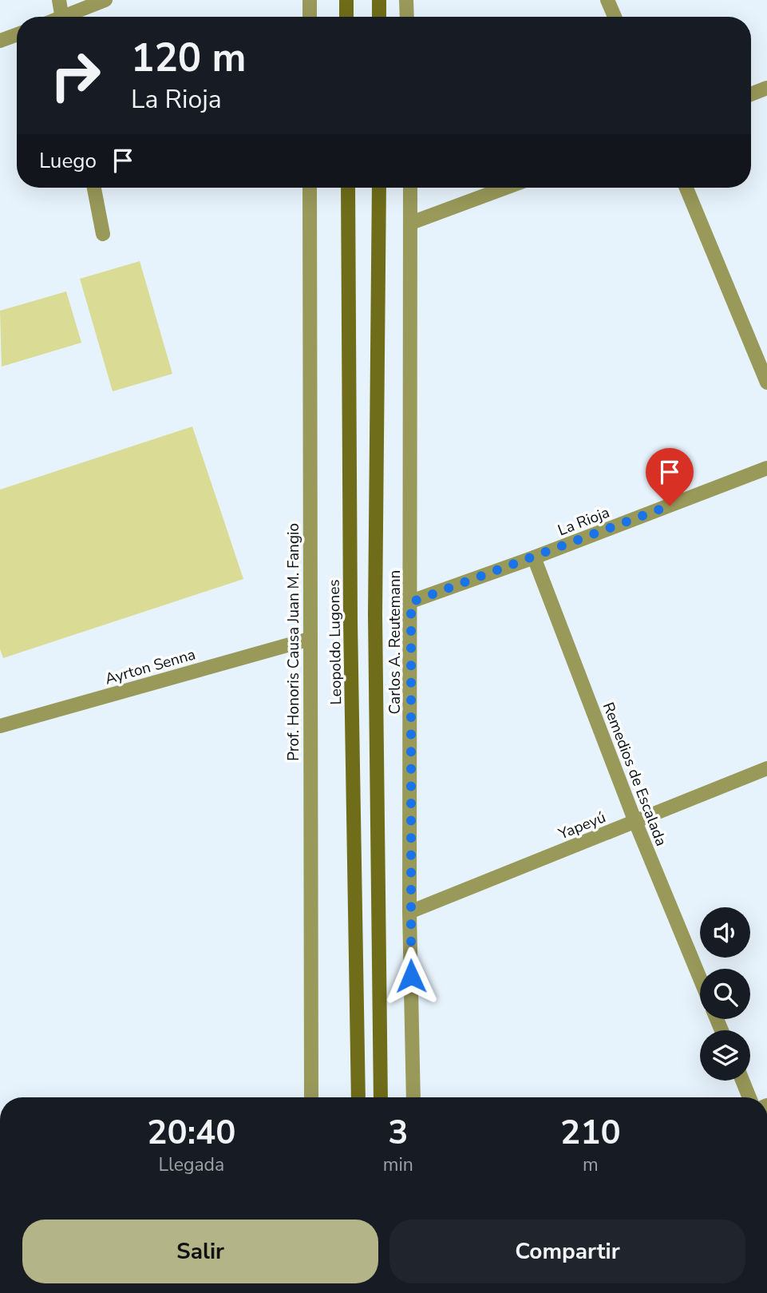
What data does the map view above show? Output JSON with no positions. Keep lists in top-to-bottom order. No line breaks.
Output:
{"streets":{"main road":["Leopoldo Lugones"],"street":["La Rioja","Prof. Honoris Causa Juan M. Fangio","Carlos A. Reutemann","Ayrton Senna","Remedios de Escalada","Yapeyú"]},"crossings":[["La Rioja","Carlos A. Reutemann"],["La Rioja","Remedios de Escalada"],["Prof. Honoris Causa Juan M. Fangio","Ayrton Senna"],["Carlos A. Reutemann","Yapeyú"],["Remedios de Escalada","Yapeyú"]],"page":{"turn":["120 m","La Rioja"],"then":"Luego","eta":["20:40","Llegada","3","min","210","m"],"buttons":["Salir","Compartir"]}}
